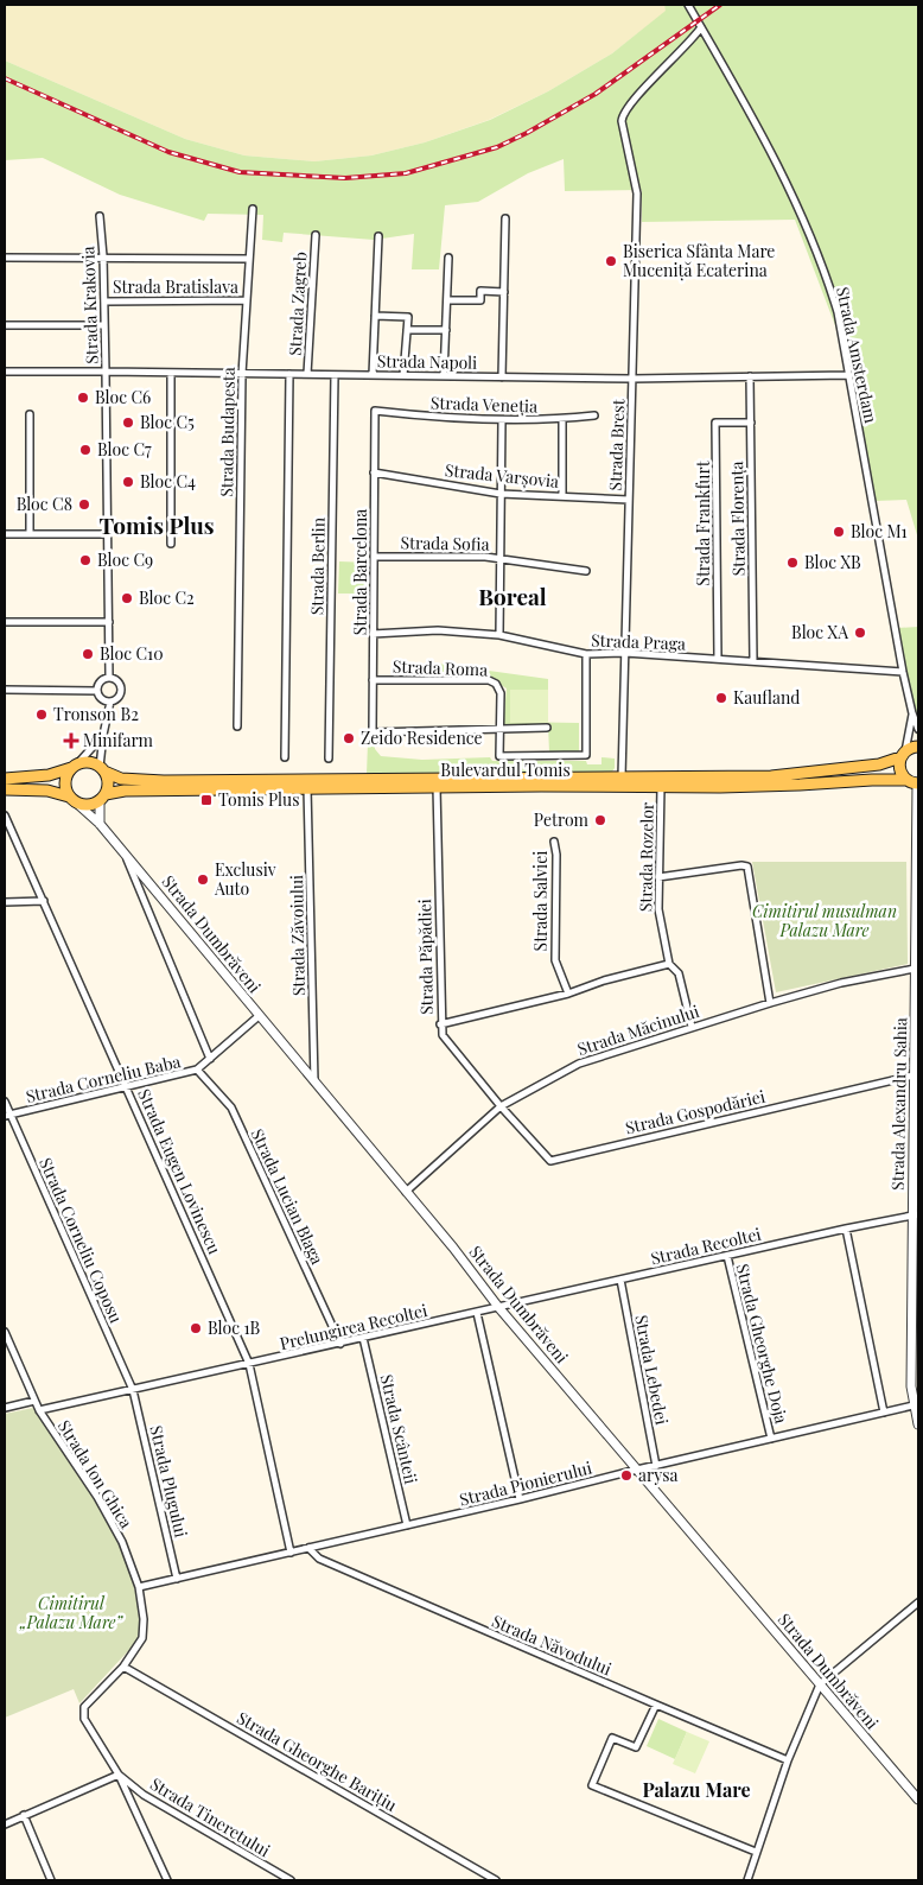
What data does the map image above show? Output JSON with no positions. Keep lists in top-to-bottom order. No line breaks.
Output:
{"streets":{"main road":["Bulevardul Tomis"],"street":["Strada Bratislava","Strada Zagreb","Strada Krakovia","Strada Amsterdam","Strada Napoli","Strada Veneția","Strada Budapesta","Strada Brest","Strada Varșovia","Strada Florența","Strada Frankfurt","Strada Sofia","Strada Berlin","Strada Barcelona","Strada Praga","Strada Roma","Strada Rozelor","Strada Salviei","Strada Dumbrăveni","Strada Zăvoiului","Strada Păpădiei","Strada Măcinului","Strada Corneliu Baba","Strada Alexandru Sahia","Strada Gospodăriei","Strada Eugen Lovinescu","Strada Lucian Blaga","Strada Corneliu Coposu","Strada Recoltei","Prelungirea Recoltei","Strada Gheorghe Doja","Strada Lebedei","Strada Scânteii","Strada Ion Ghica","Strada Plugului","Strada Pionierului","Strada Năvodului","Strada Gheorghe Barițiu","Strada Tineretului"]},"crossings":[["Strada Bratislava","Strada Krakovia"],["Strada Bratislava","Strada Budapesta"],["Strada Zagreb","Strada Napoli"],["Strada Krakovia","Strada Napoli"],["Strada Amsterdam","Strada Napoli"],["Strada Amsterdam","Strada Brest"],["Strada Amsterdam","Strada Praga"],["Strada Amsterdam","Bulevardul Tomis"],["Strada Napoli","Strada Budapesta"],["Strada Napoli","Strada Brest"],["Strada Napoli","Strada Florența"],["Strada Napoli","Strada Berlin"],["Strada Veneția","Strada Barcelona"],["Strada Brest","Strada Varșovia"],["Strada Brest","Strada Praga"],["Strada Brest","Bulevardul Tomis"],["Strada Varșovia","Strada Barcelona"],["Strada Florența","Strada Frankfurt"],["Strada Florența","Strada Praga"],["Strada Frankfurt","Strada Praga"],["Strada Sofia","Strada Barcelona"],["Strada Barcelona","Strada Praga"],["Strada Barcelona","Strada Roma"],["Bulevardul Tomis","Strada Rozelor"],["Bulevardul Tomis","Strada Dumbrăveni"],["Bulevardul Tomis","Strada Zăvoiului"],["Bulevardul Tomis","Strada Păpădiei"],["Bulevardul Tomis","Strada Alexandru Sahia"],["Strada Rozelor","Strada Măcinului"],["Strada Dumbrăveni","Strada Zăvoiului"],["Strada Dumbrăveni","Strada Măcinului"],["Strada Dumbrăveni","Strada Corneliu Baba"],["Strada Dumbrăveni","Strada Recoltei"],["Strada Dumbrăveni","Prelungirea Recoltei"],["Strada Dumbrăveni","Strada Pionierului"],["Strada Păpădiei","Strada Măcinului"],["Strada Păpădiei","Strada Gospodăriei"],["Strada Măcinului","Strada Alexandru Sahia"],["Strada Măcinului","Strada Gospodăriei"],["Strada Corneliu Baba","Strada Eugen Lovinescu"],["Strada Corneliu Baba","Strada Lucian Blaga"],["Strada Corneliu Baba","Strada Corneliu Coposu"],["Strada Alexandru Sahia","Strada Gospodăriei"],["Strada Alexandru Sahia","Strada Recoltei"],["Strada Alexandru Sahia","Strada Pionierului"],["Strada Eugen Lovinescu","Prelungirea Recoltei"],["Strada Eugen Lovinescu","Strada Pionierului"],["Strada Lucian Blaga","Prelungirea Recoltei"],["Strada Corneliu Coposu","Prelungirea Recoltei"],["Strada Corneliu Coposu","Strada Plugului"],["Strada Recoltei","Prelungirea Recoltei"],["Strada Recoltei","Strada Gheorghe Doja"],["Strada Recoltei","Strada Lebedei"],["Prelungirea Recoltei","Strada Scânteii"],["Prelungirea Recoltei","Strada Ion Ghica"],["Prelungirea Recoltei","Strada Plugului"],["Strada Gheorghe Doja","Strada Pionierului"],["Strada Lebedei","Strada Pionierului"],["Strada Scânteii","Strada Pionierului"],["Strada Ion Ghica","Strada Pionierului"],["Strada Ion Ghica","Strada Gheorghe Barițiu"],["Strada Ion Ghica","Strada Tineretului"],["Strada Plugului","Strada Pionierului"],["Strada Pionierului","Strada Năvodului"]],"districts":["Tomis Plus","Boreal","Palazu Mare"],"parks":["Cimitirul musulman Palazu Mare","Cimitirul „Palazu Mare”"],"places":{"other":["Biserica Sfânta Mare Muceniță Ecaterina","Bloc C6","Bloc C5","Bloc C7","Bloc C4","Bloc C8","Bloc M1","Bloc C9","Bloc XB","Bloc C2","Bloc XA","Bloc C10","Kaufland","Tronson B2","Zeido Residence","Petrom","Exclusiv Auto","Bloc 1B","arysa"],"health":["Minifarm"],"transit":["Tomis Plus"]}}
